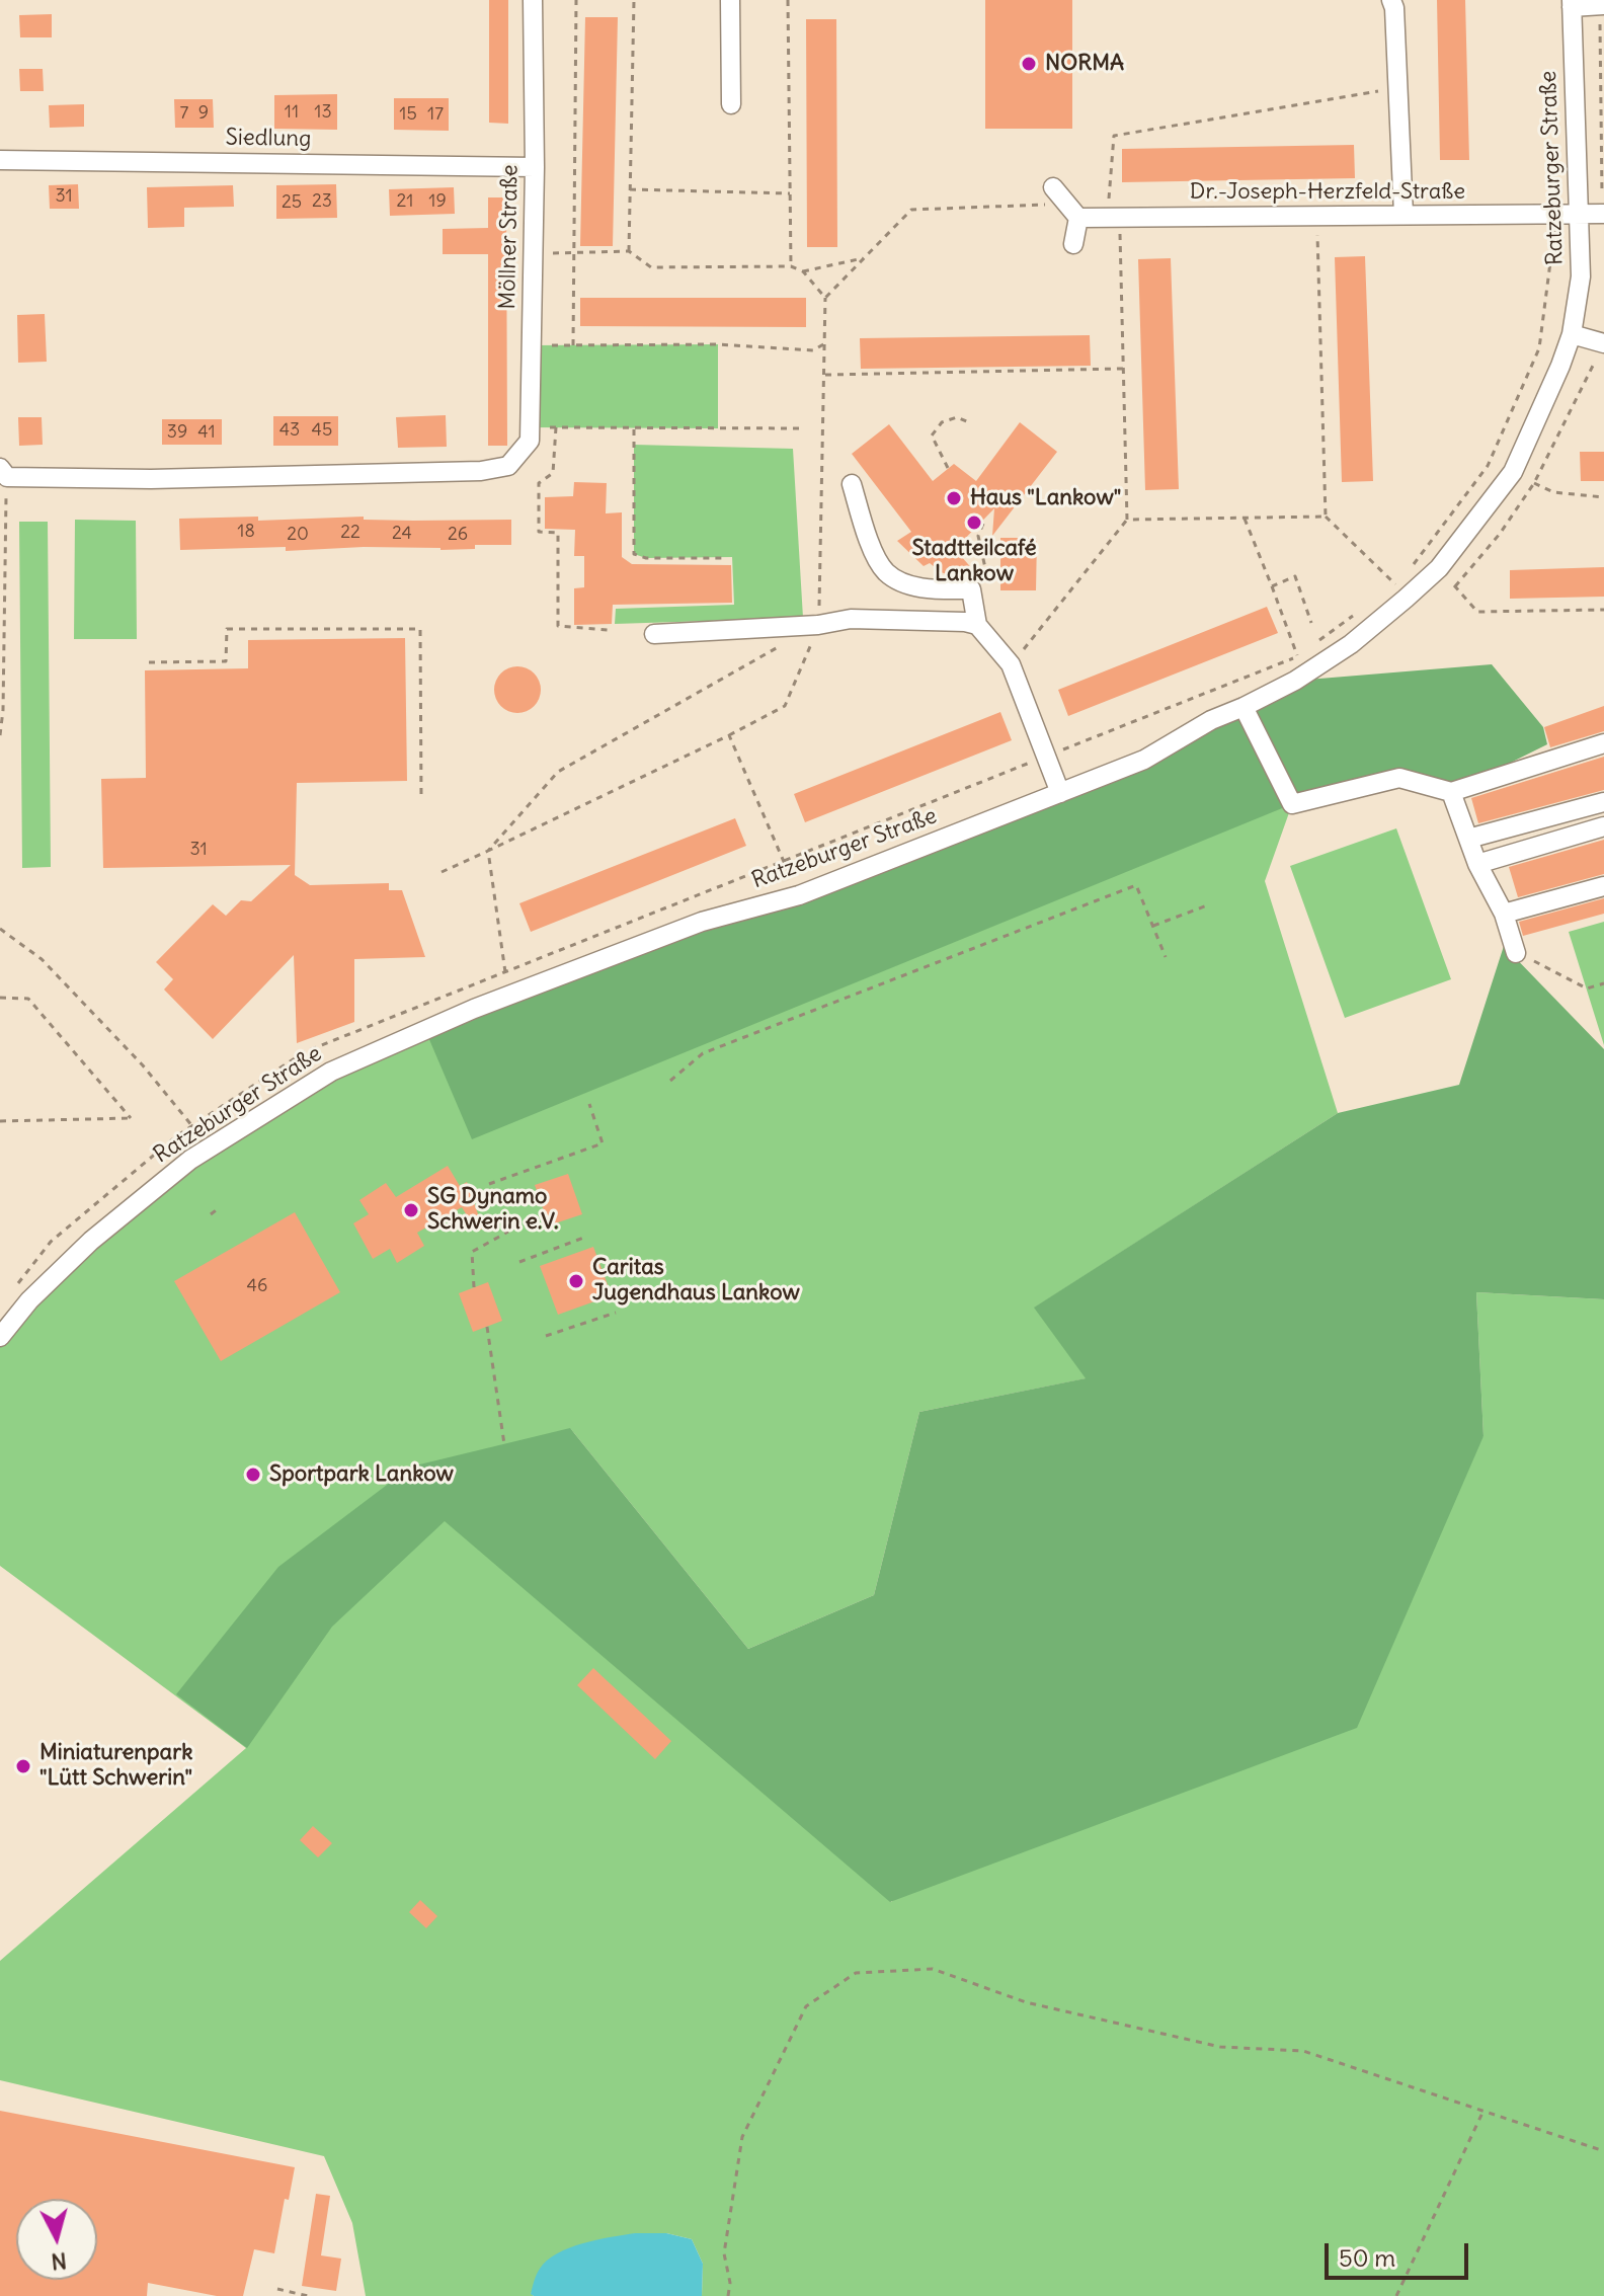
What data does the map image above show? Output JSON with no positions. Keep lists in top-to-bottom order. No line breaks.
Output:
{"streets":{"street":["Siedlung","Ratzeburger Straße","Dr.-Joseph-Herzfeld-Straße","Möllner Straße"]},"crossings":[["Siedlung","Möllner Straße"],["Ratzeburger Straße","Dr.-Joseph-Herzfeld-Straße"]],"places":["NORMA","Haus \"Lankow\"","Stadtteilcafé Lankow","SG Dynamo Schwerin e.V.","Caritas Jugendhaus Lankow","Sportpark Lankow","Miniaturenpark \"Lütt Schwerin\""],"house_numbers":["11","13","7","9","15","17","31","23","21","19","25","43","45","39","41","18","22","24","20","26","31","46"],"scale_bar":"50 m","north":"bottom"}
